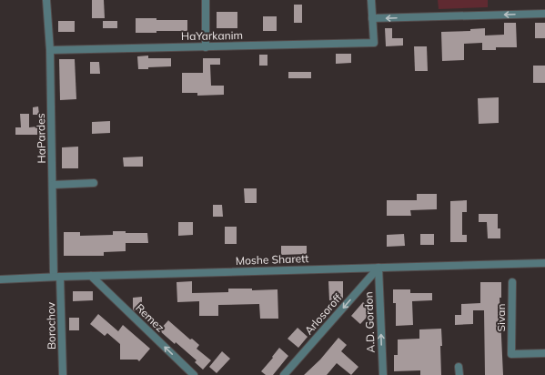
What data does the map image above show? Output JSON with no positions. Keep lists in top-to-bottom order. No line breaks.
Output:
{"streets":{"street":["HaYarkanim","HaPardes","Moshe Sharett","Arlosoroff","Remez","Sivan","A.D. Gordon","Borochov"]},"crossings":[["HaYarkanim","HaPardes"],["HaPardes","Moshe Sharett"],["HaPardes","Borochov"],["Moshe Sharett","Arlosoroff"],["Moshe Sharett","Remez"],["Moshe Sharett","A.D. Gordon"],["Moshe Sharett","Borochov"],["Arlosoroff","A.D. Gordon"]],"one_way":["Arlosoroff","Remez","A.D. Gordon"]}
